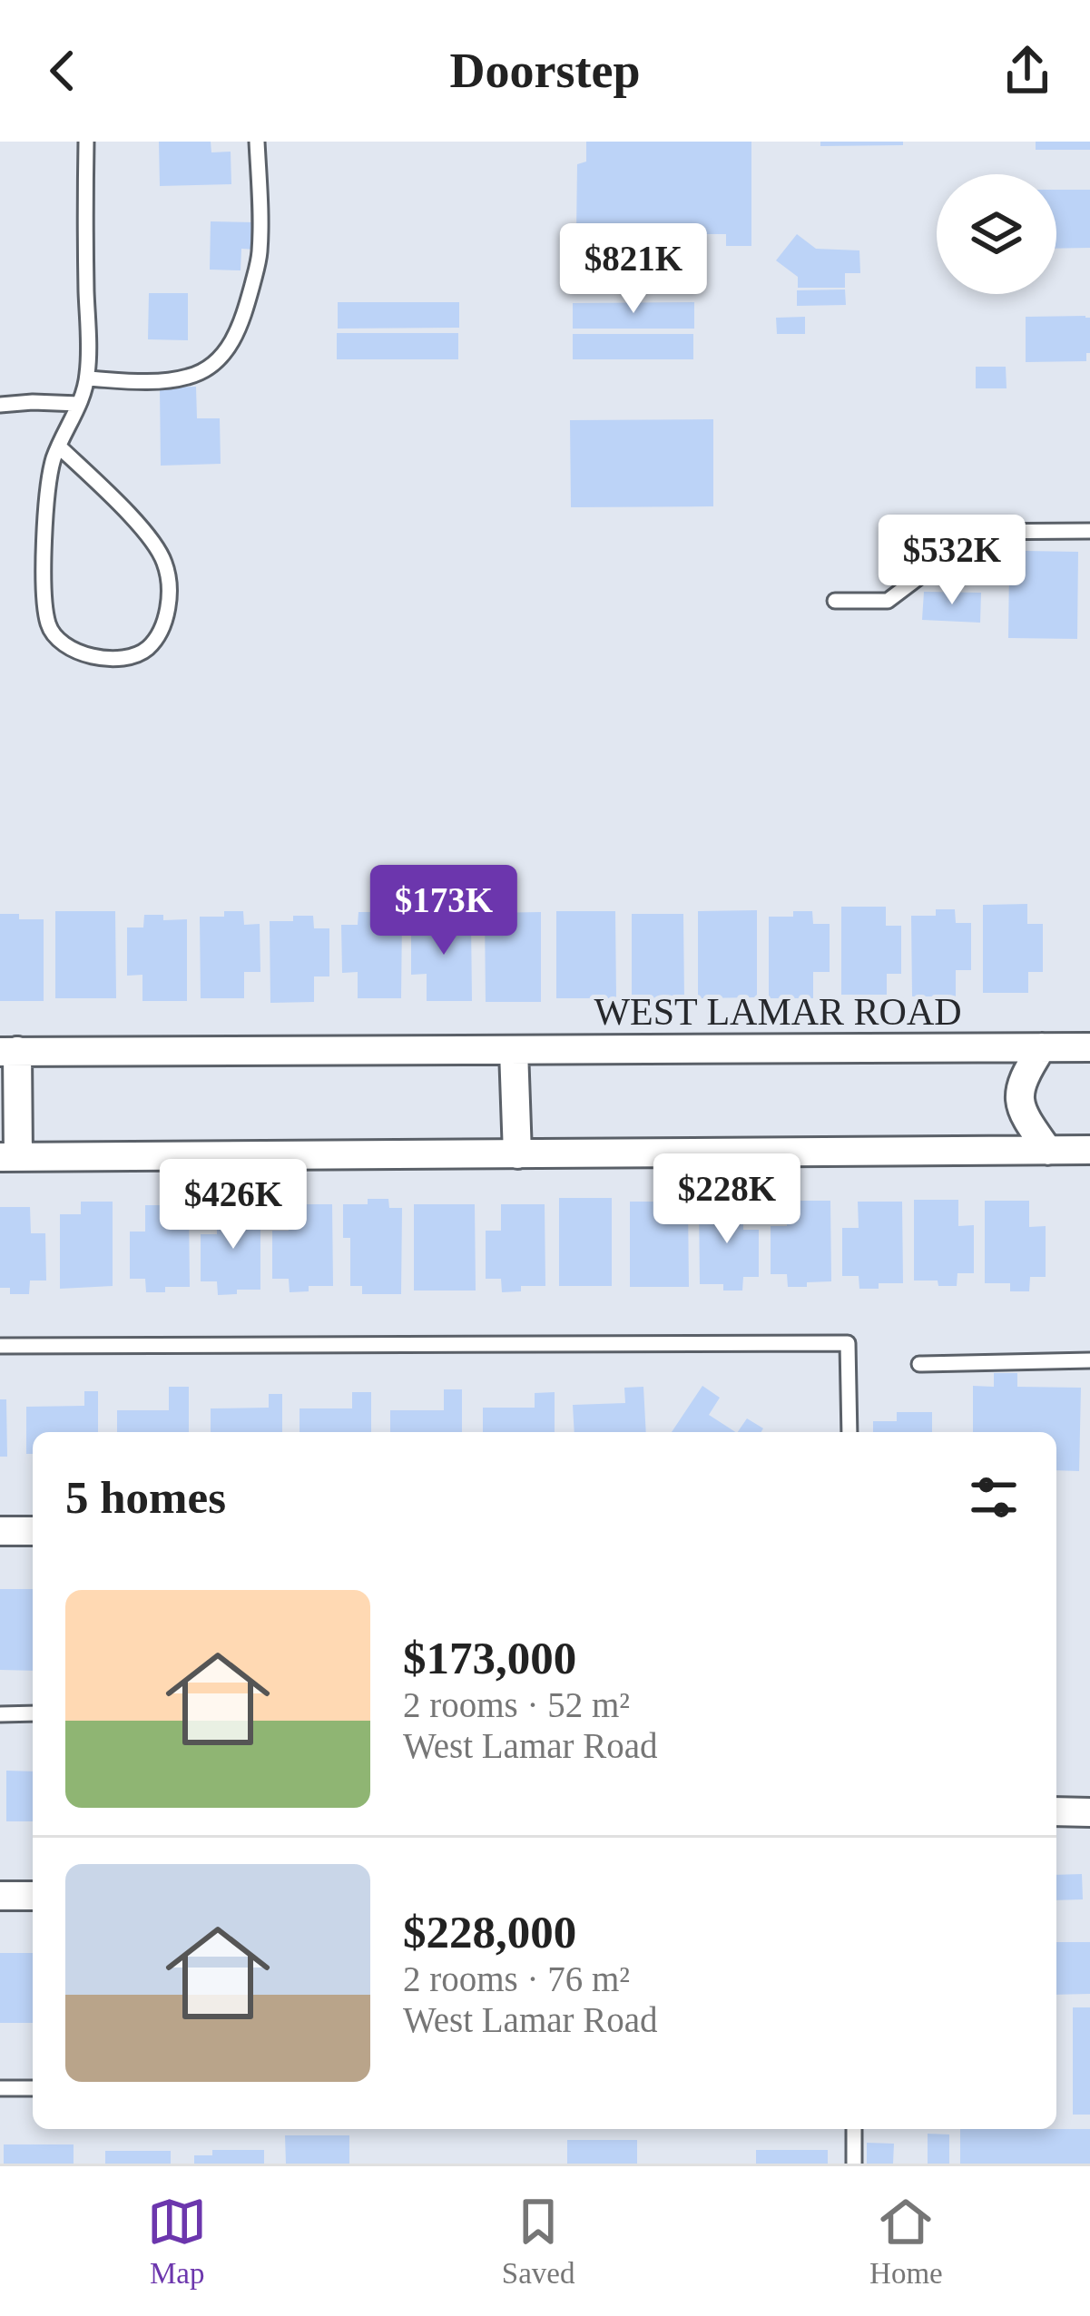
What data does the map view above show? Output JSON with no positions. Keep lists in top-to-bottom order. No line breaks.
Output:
{"streets":{"street":["WEST LAMAR ROAD"]},"page":{"header":"Doorstep","price":["$821K","$532K","$173K","$228K","$426K"],"heading":"5 homes","list":[{"name":"$173,000","note":"2 rooms · 52 m² · West Lamar Road"},{"name":"$228,000","note":"2 rooms · 76 m² · West Lamar Road"}],"tabs":["Map","Saved","Home"]}}
